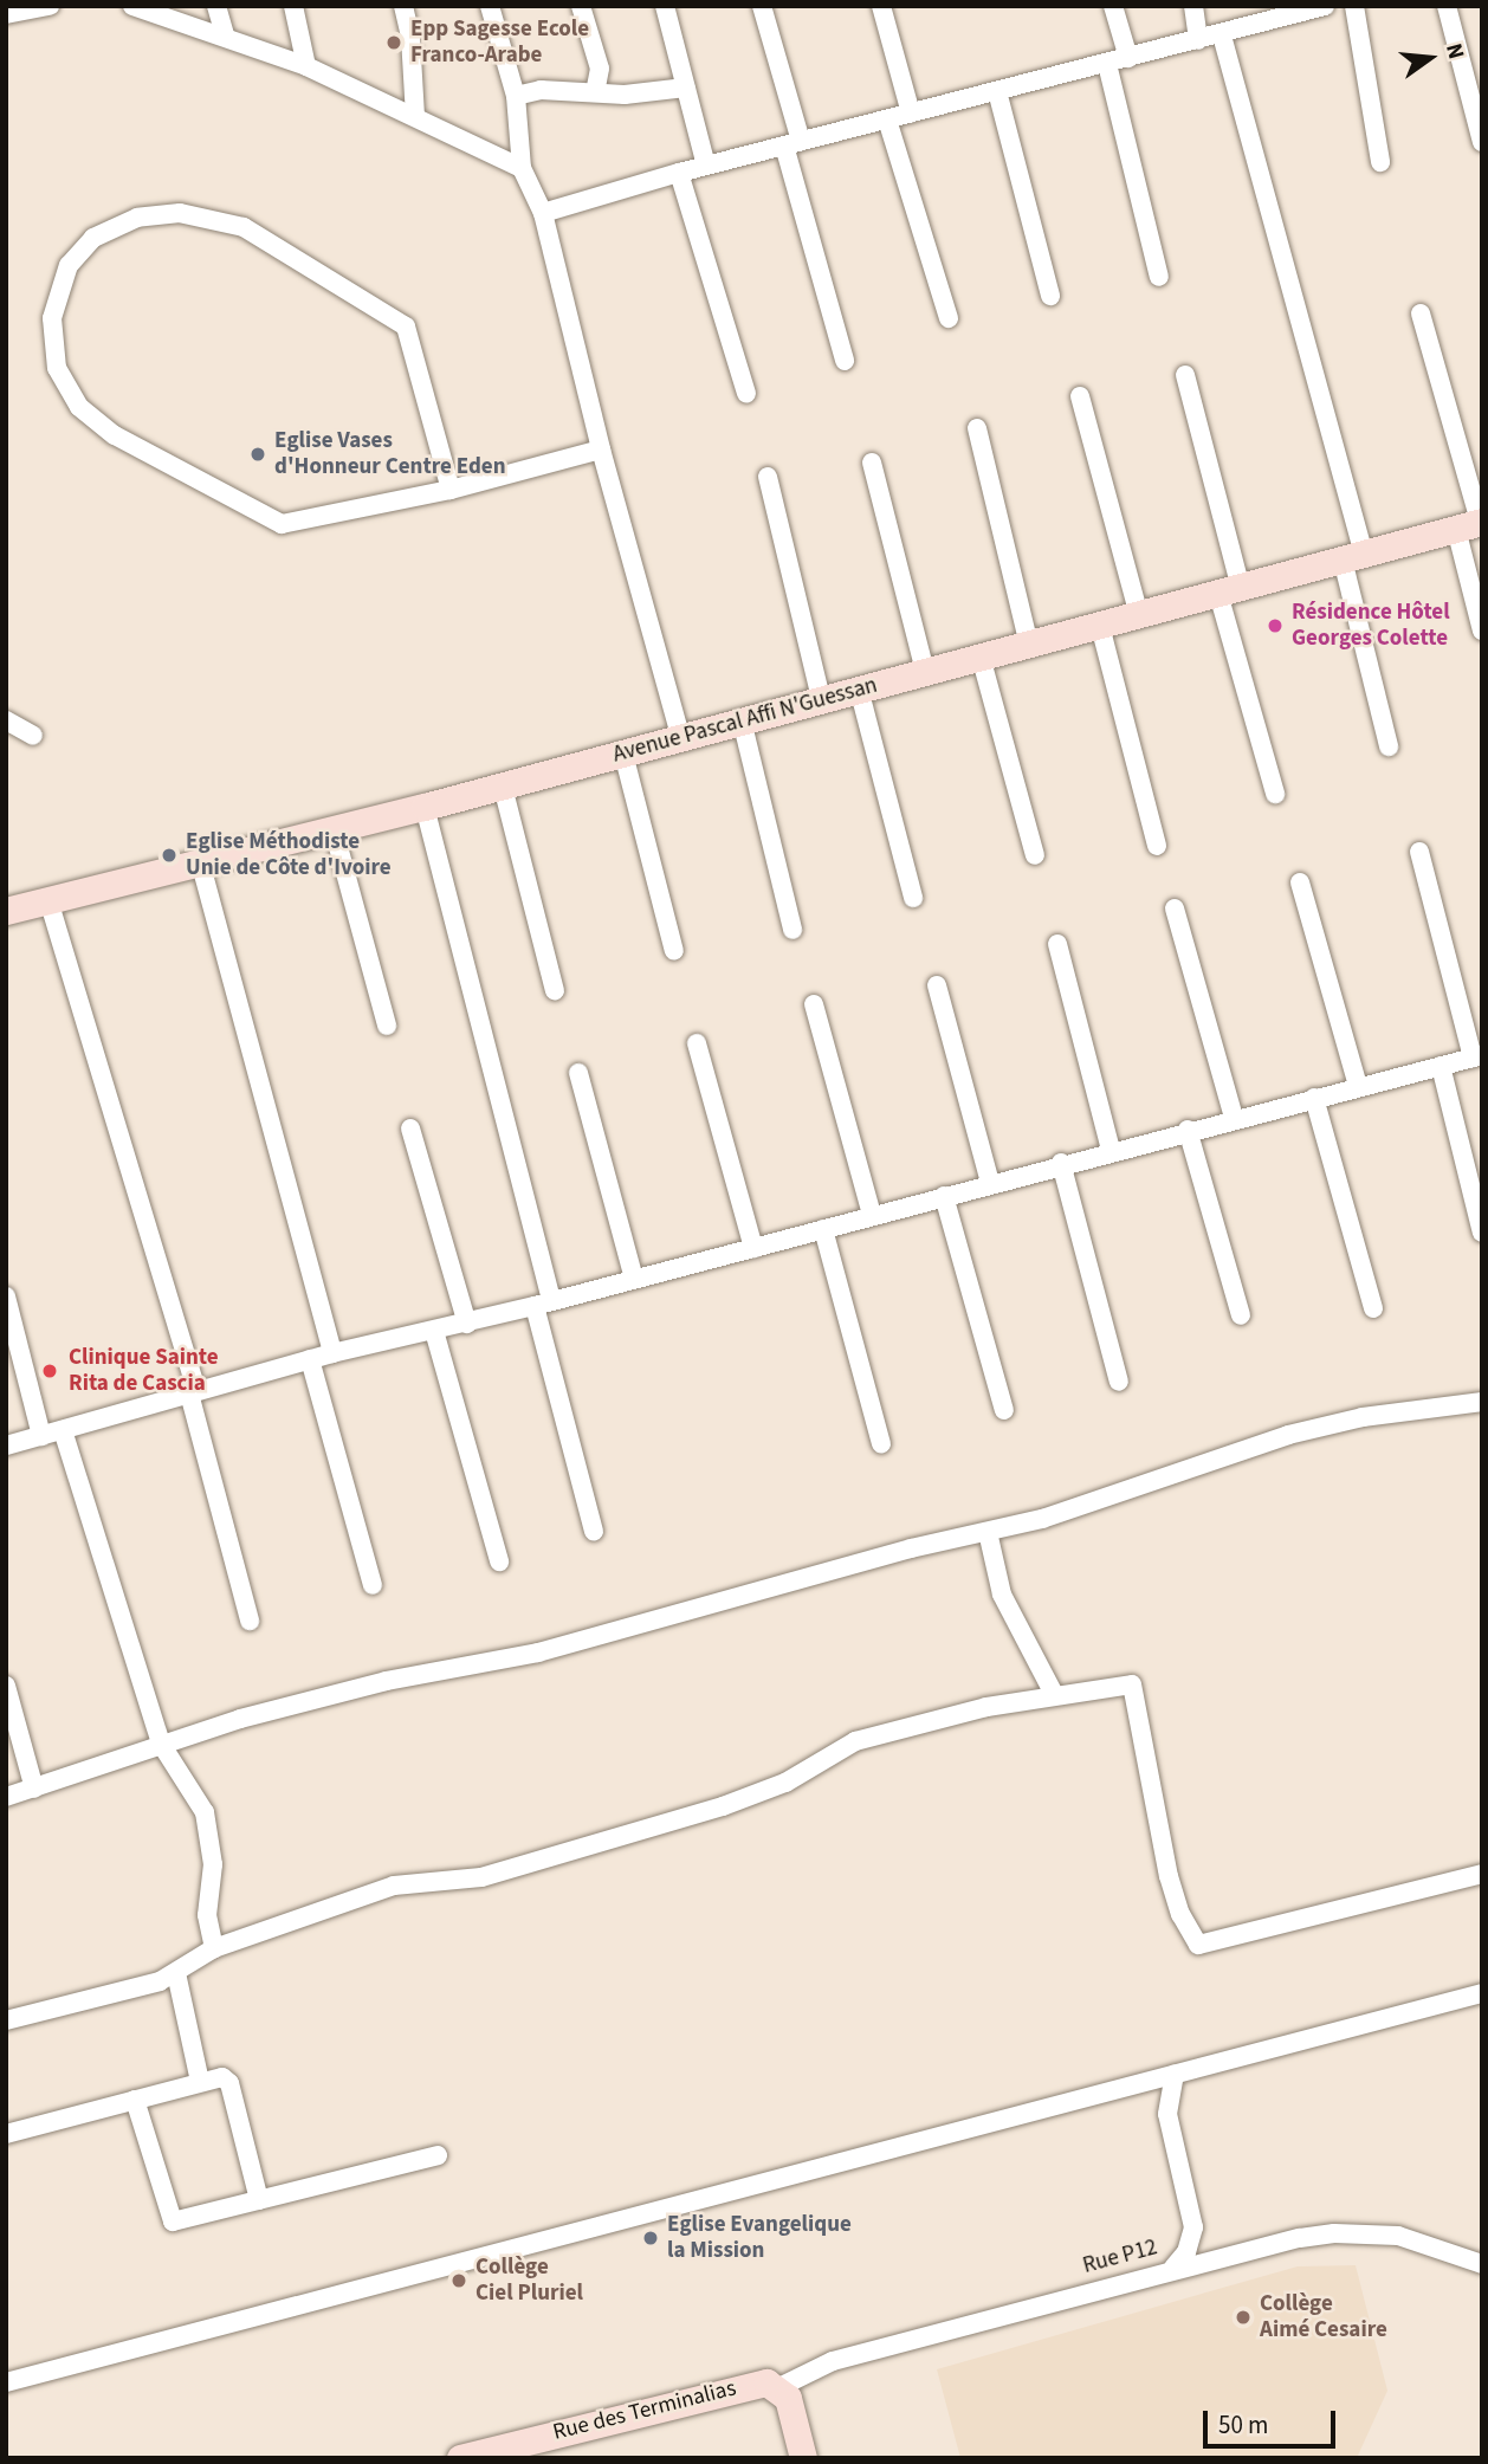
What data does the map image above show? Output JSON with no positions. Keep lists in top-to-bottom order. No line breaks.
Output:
{"streets":{"street":["Avenue Pascal Affi N'Guessan","Rue P12","Rue des Terminalias"]},"crossings":[["Rue P12","Rue des Terminalias"]],"places":["Epp Sagesse Ecole Franco-Arabe","Eglise Vases d'Honneur Centre Eden","Résidence Hôtel Georges Colette","Eglise Méthodiste Unie de Côte d'Ivoire","Clinique Sainte Rita de Cascia","Eglise Evangelique la Mission","Collège Ciel Pluriel","Collège Aimé Cesaire"],"scale_bar":"50 m","north":"right"}
